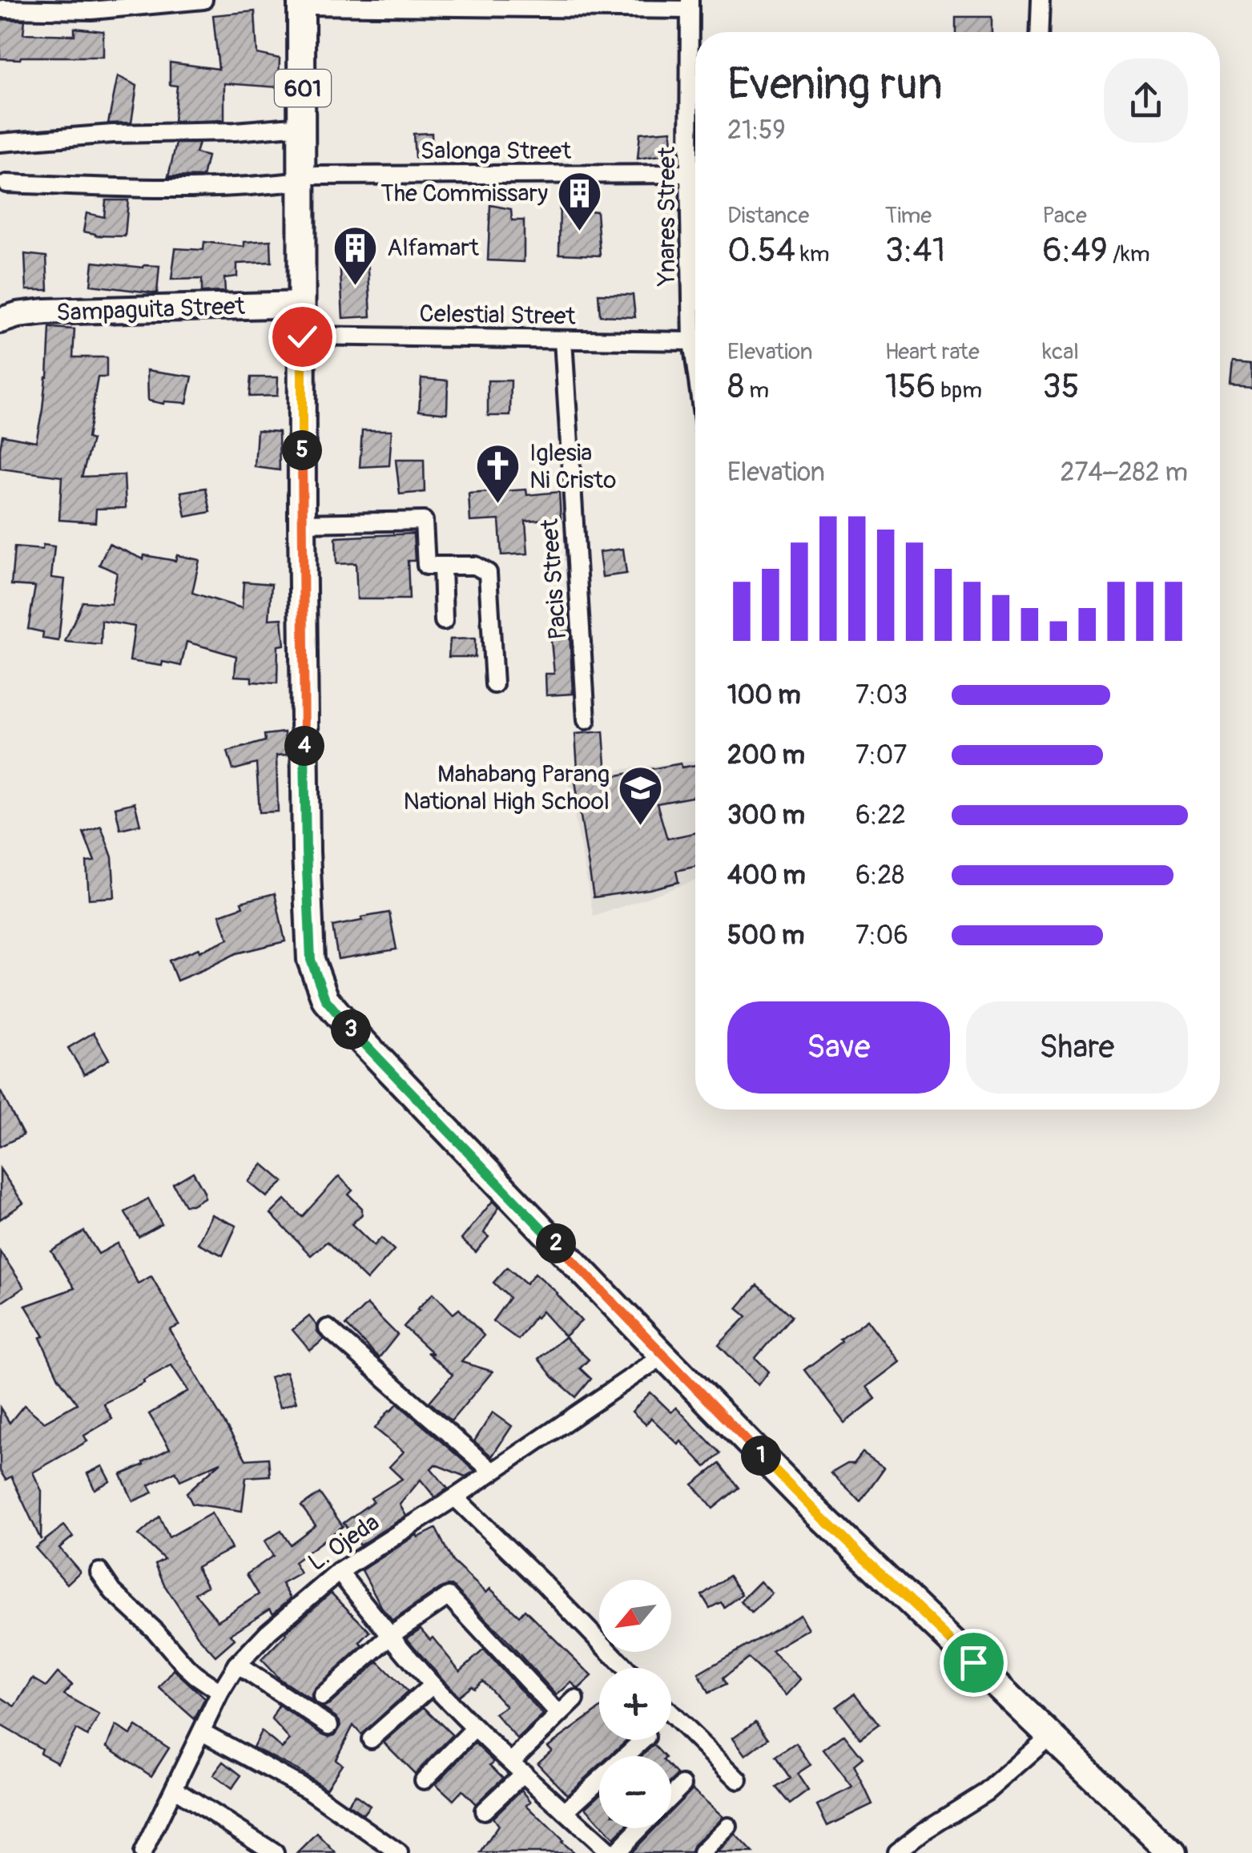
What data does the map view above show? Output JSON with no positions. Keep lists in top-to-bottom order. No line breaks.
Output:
{"streets":{"main road":["601"],"street":["Salonga Street","Ynares Street","Sampaguita Street","Celestial Street","Pacis Street","L. Ojeda"]},"crossings":[["601","Salonga Street"],["601","Sampaguita Street"],["601","Celestial Street"],["601","L. Ojeda"],["Salonga Street","Ynares Street"],["Ynares Street","Celestial Street"],["Celestial Street","Pacis Street"]],"places":{"building":["The Commissary","Alfamart"],"church":["Iglesia Ni Cristo"],"school or university":["Mahabang Parang National High School"]},"north":"bottom left","page":{"heading":["Evening run","21:59"],"stats":[["Distance","0.54 km"],["Time","3:41"],["Pace","6:49 /km"],["Elevation","8 m"],["Heart rate","156 bpm"],["kcal","35"]],"pins":["5","4","3","2","1"],"chart":["Elevation","274–282 m"],"list":[{"name":"100 m","note":"7:03"},{"name":"200 m","note":"7:07"},{"name":"300 m","note":"6:22"},{"name":"400 m","note":"6:28"},{"name":"500 m","note":"7:06"}],"buttons":["Save","Share"],"map_buttons":["+","−"]}}
